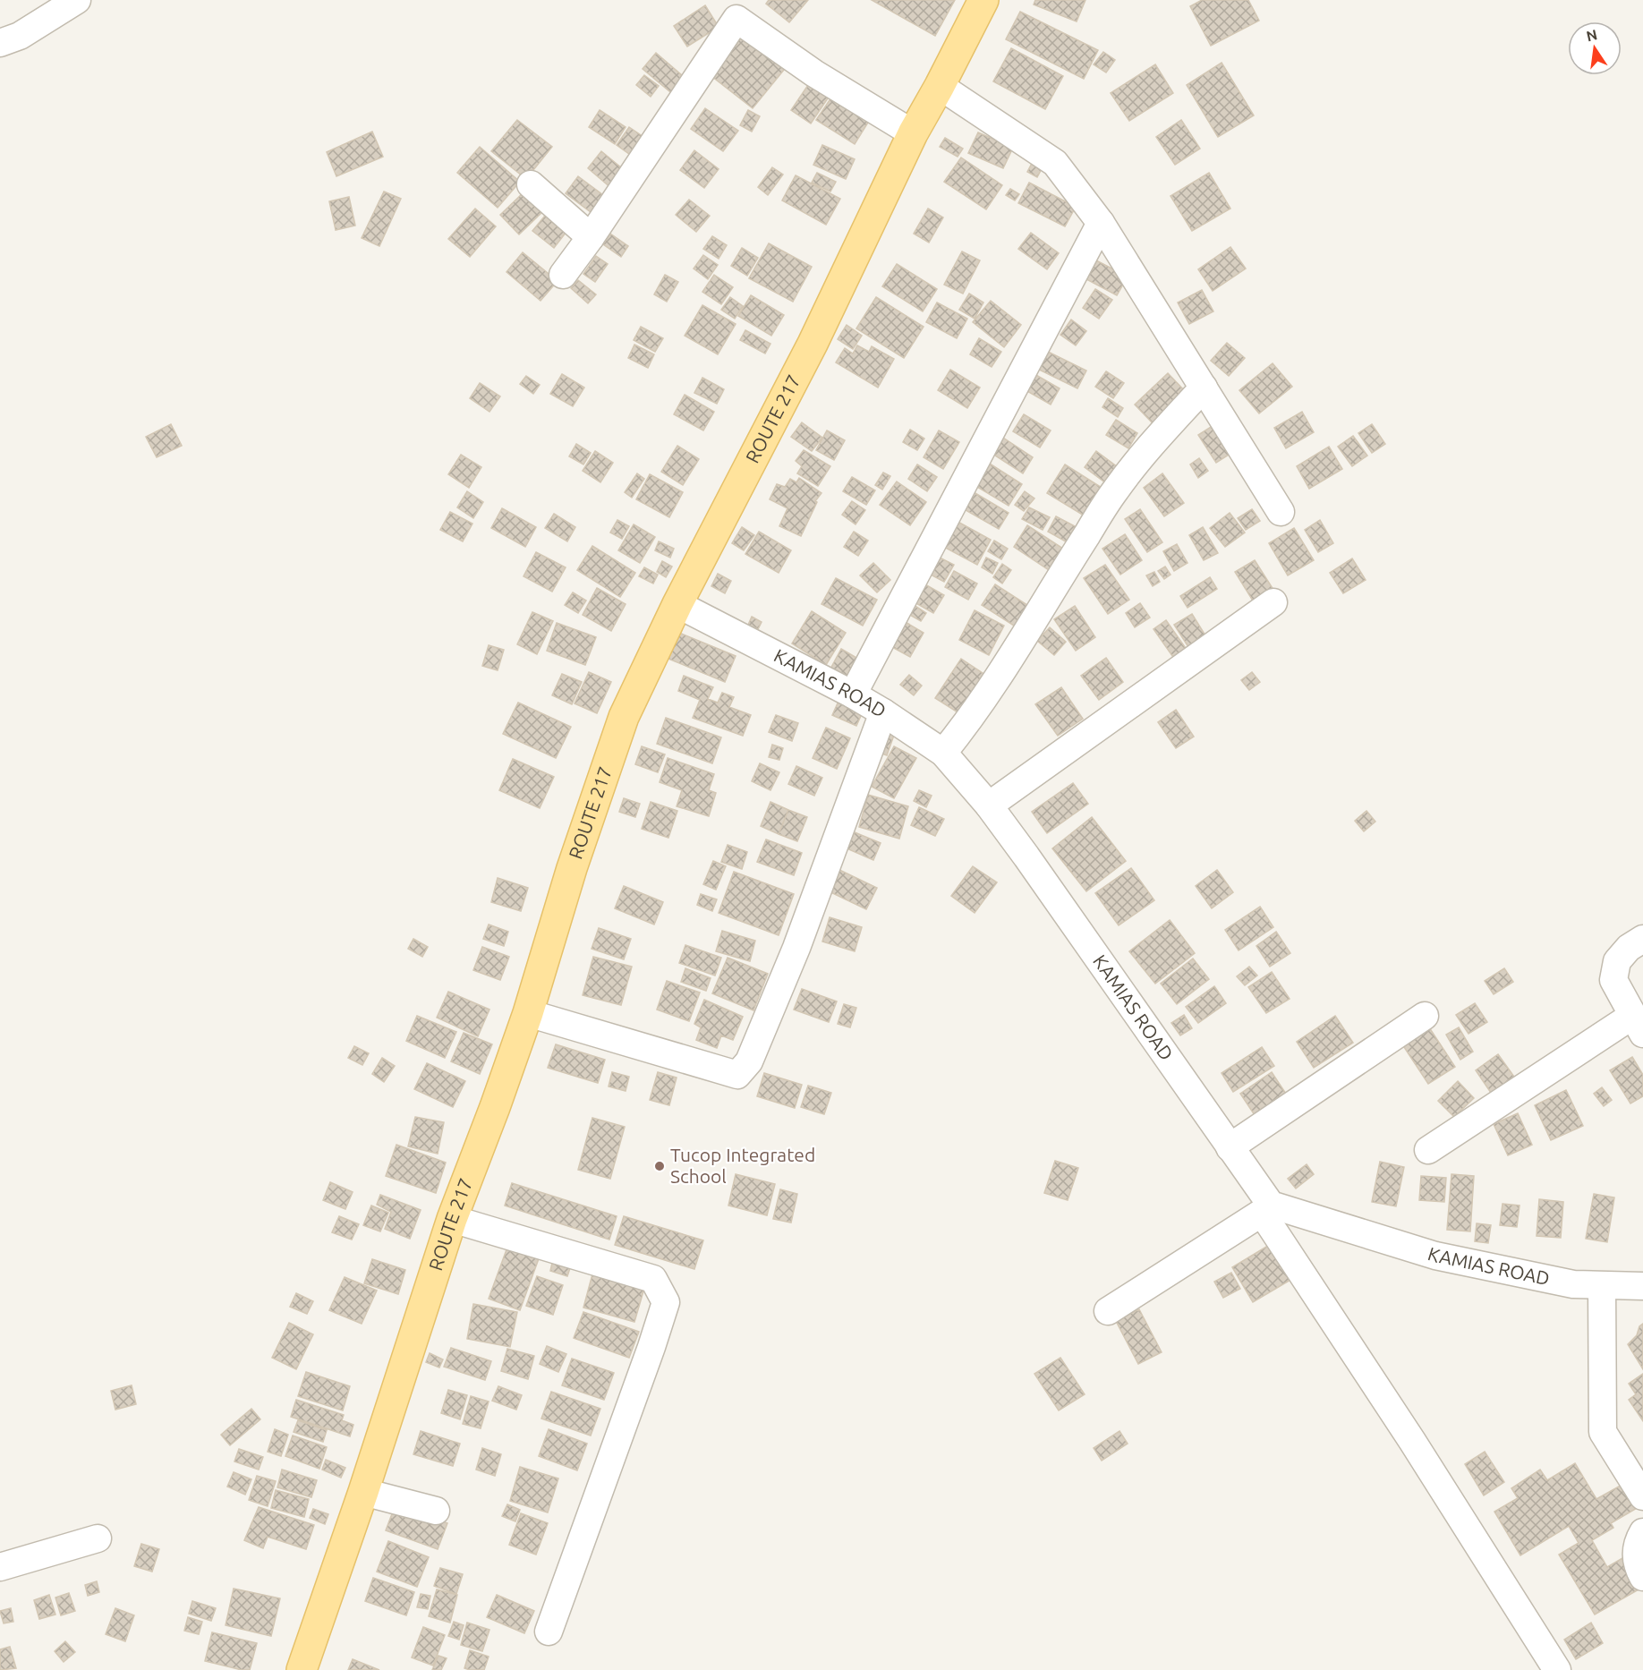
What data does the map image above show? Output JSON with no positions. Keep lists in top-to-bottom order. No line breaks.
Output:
{"streets":{"main road":["ROUTE 217"],"street":["KAMIAS ROAD"]},"crossings":[["ROUTE 217","KAMIAS ROAD"]],"places":["Tucop Integrated School"],"north":"top"}
